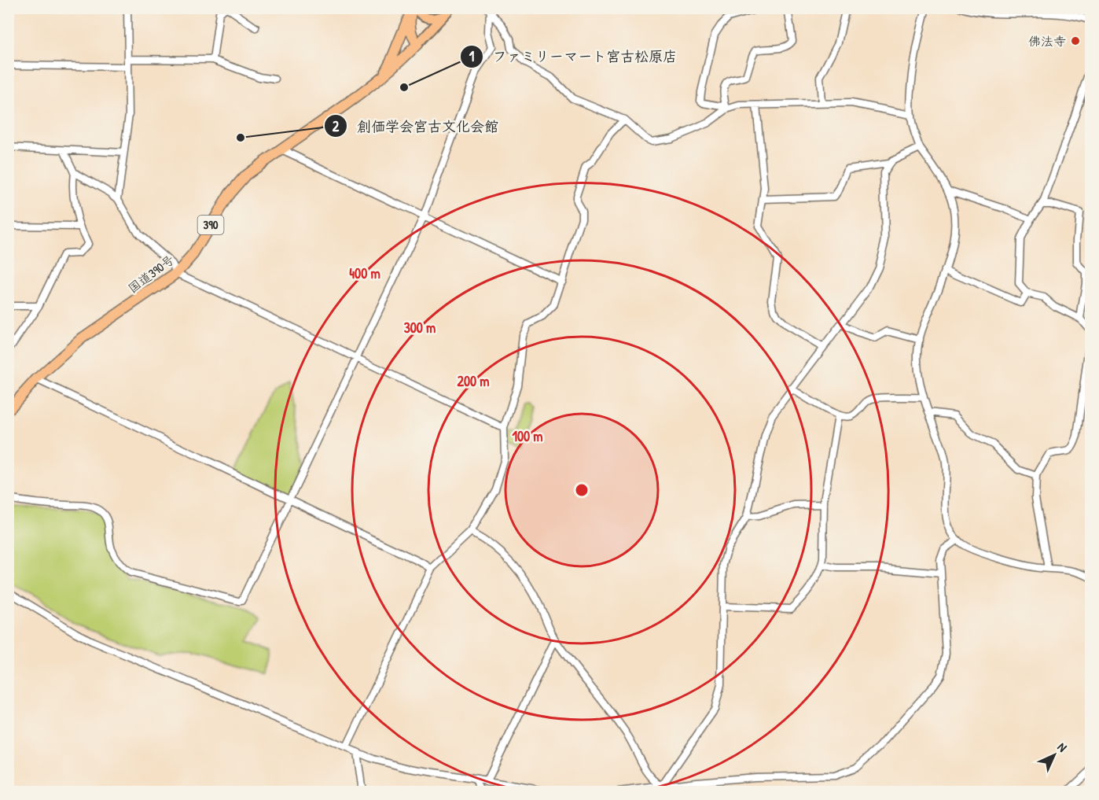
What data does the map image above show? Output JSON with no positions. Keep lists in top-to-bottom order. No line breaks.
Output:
{"streets":{"highway":["390","国道390号"]},"places":["佛法寺","ファミリーマート宮古松原店","創価学会宮古文化会館"],"north":"top right","rings":["400 m","300 m","200 m","100 m"]}
